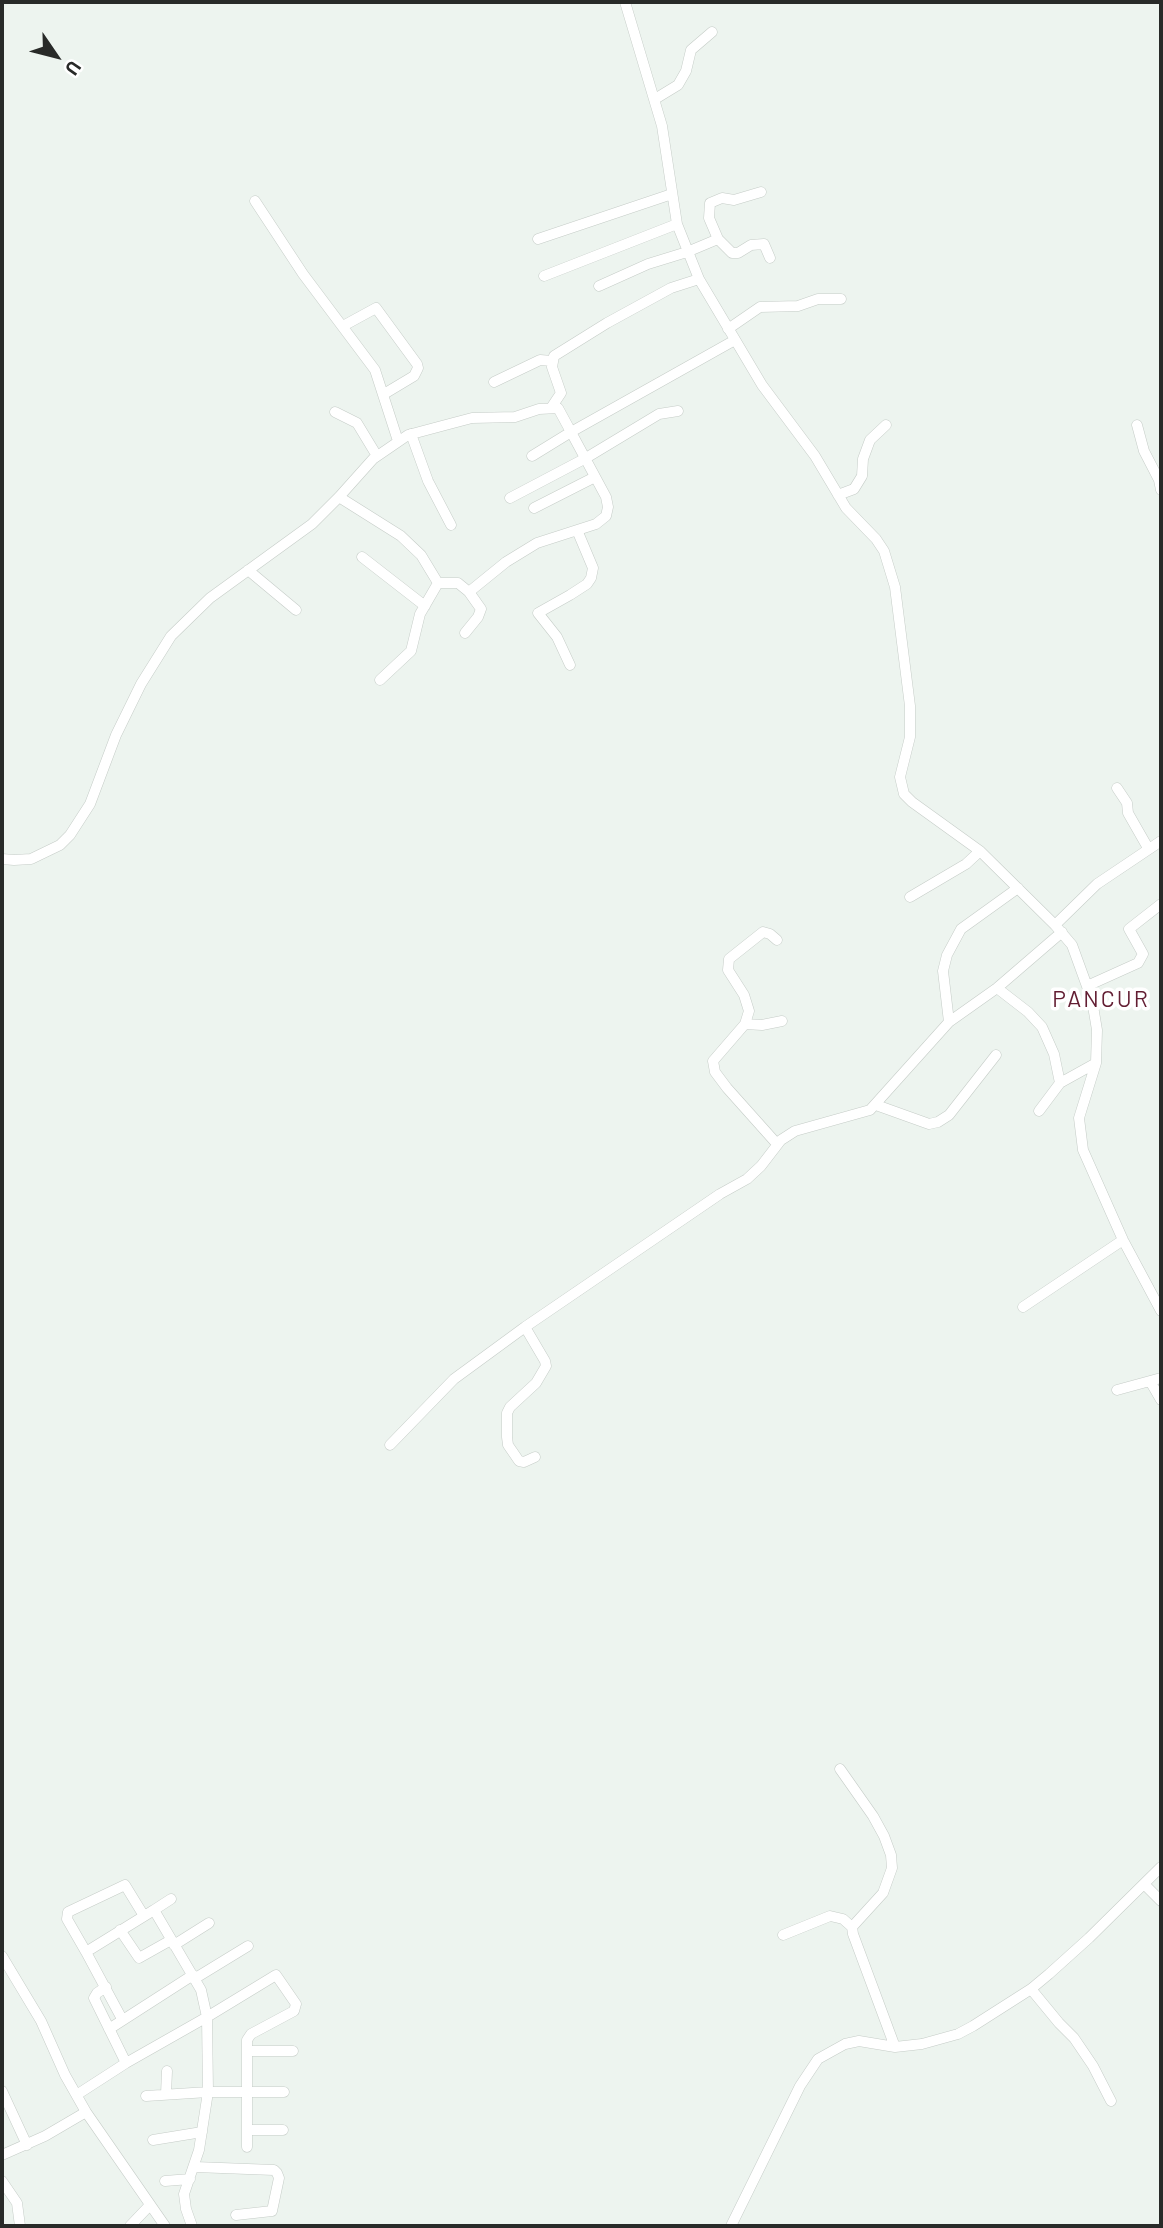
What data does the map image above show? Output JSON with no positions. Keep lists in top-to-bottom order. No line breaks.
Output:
{"districts":["PANCUR"],"north":"bottom right"}
